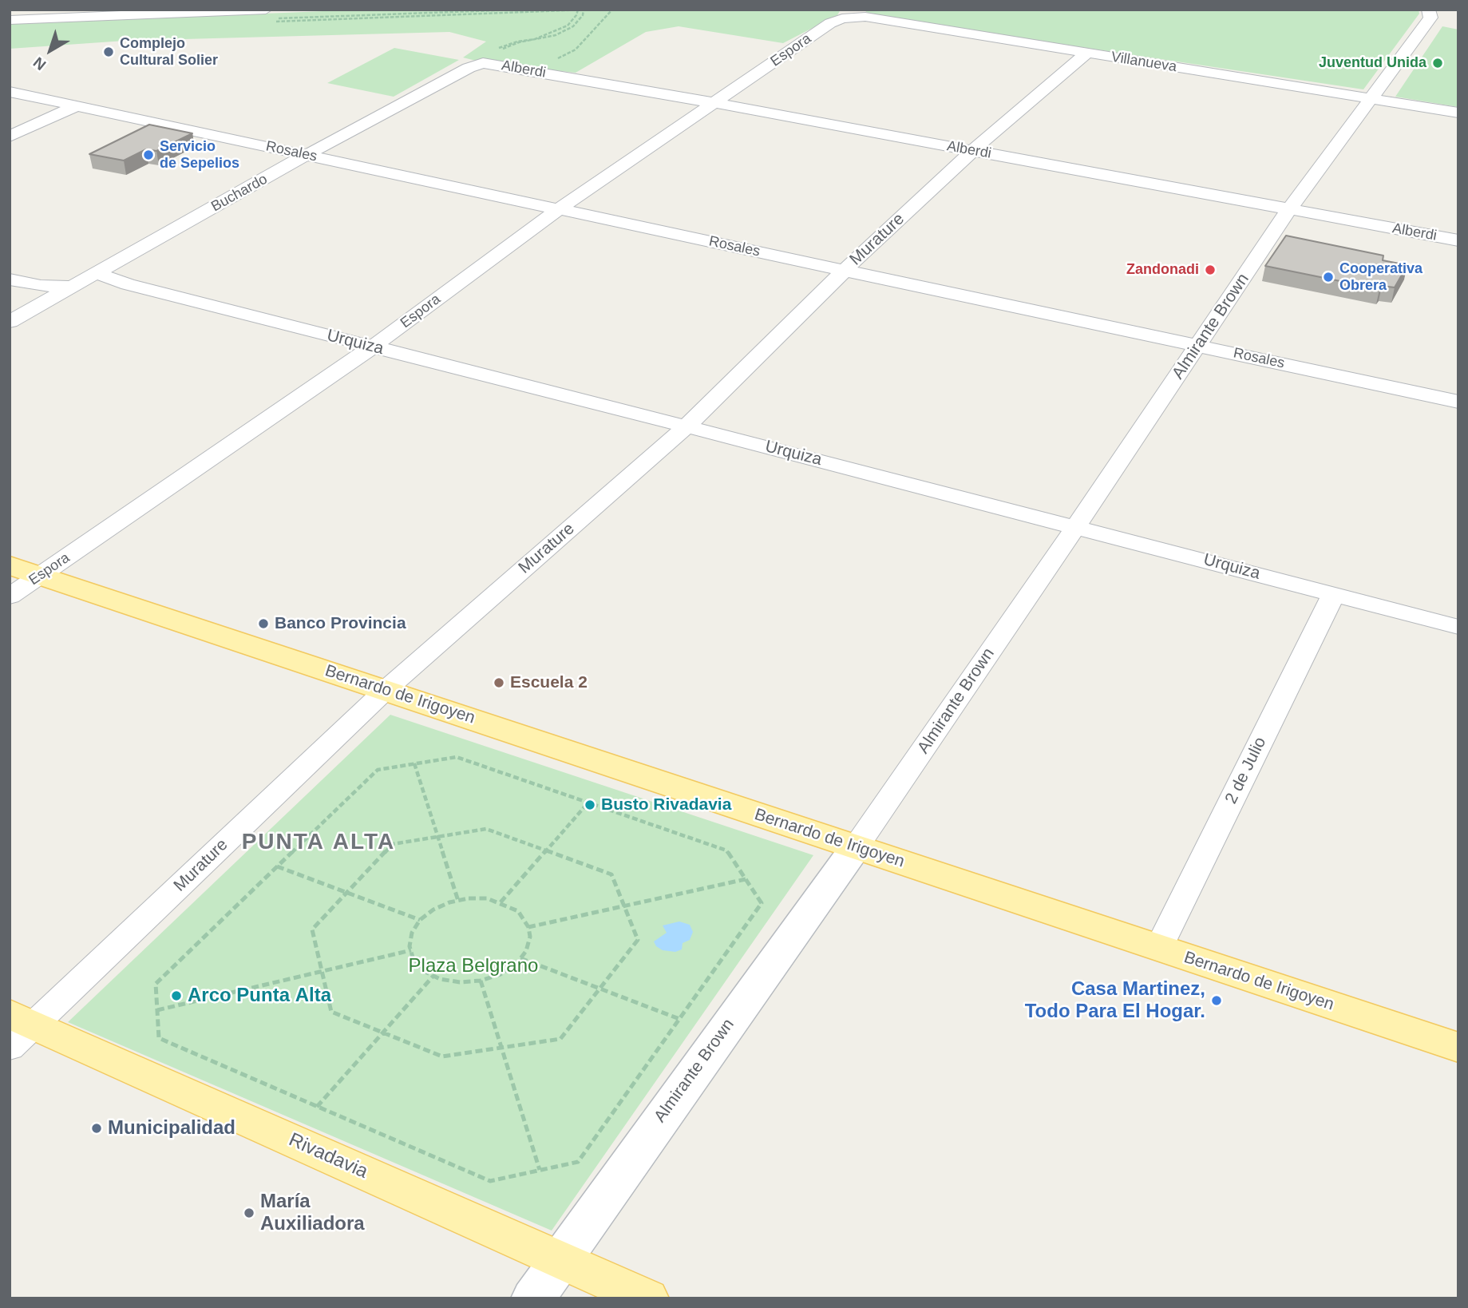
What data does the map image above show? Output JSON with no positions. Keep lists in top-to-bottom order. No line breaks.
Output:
{"streets":{"main road":["Almirante Brown","Bernardo de Irigoyen","Rivadavia"],"street":["Espora","Villanueva","Alberdi","Rosales","Buchardo","Murature","Urquiza","2 de Julio"]},"crossings":[["Espora","Villanueva"],["Espora","Alberdi"],["Espora","Rosales"],["Espora","Urquiza"],["Espora","Bernardo de Irigoyen"],["Villanueva","Murature"],["Villanueva","Almirante Brown"],["Alberdi","Buchardo"],["Alberdi","Murature"],["Alberdi","Almirante Brown"],["Rosales","Buchardo"],["Rosales","Murature"],["Rosales","Almirante Brown"],["Buchardo","Urquiza"],["Murature","Urquiza"],["Murature","Bernardo de Irigoyen"],["Murature","Rivadavia"],["Almirante Brown","Urquiza"],["Almirante Brown","Bernardo de Irigoyen"],["Almirante Brown","Rivadavia"],["Urquiza","2 de Julio"],["Bernardo de Irigoyen","2 de Julio"]],"districts":["PUNTA ALTA"],"parks":["Plaza Belgrano"],"places":["Complejo Cultural Solier","Juventud Unida","Servicio de Sepelios","Zandonadi","Cooperativa Obrera","Banco Provincia","Escuela 2","Busto Rivadavia","Arco Punta Alta","Casa Martinez, Todo Para El Hogar.","Municipalidad","María Auxiliadora"],"north":"bottom left"}
